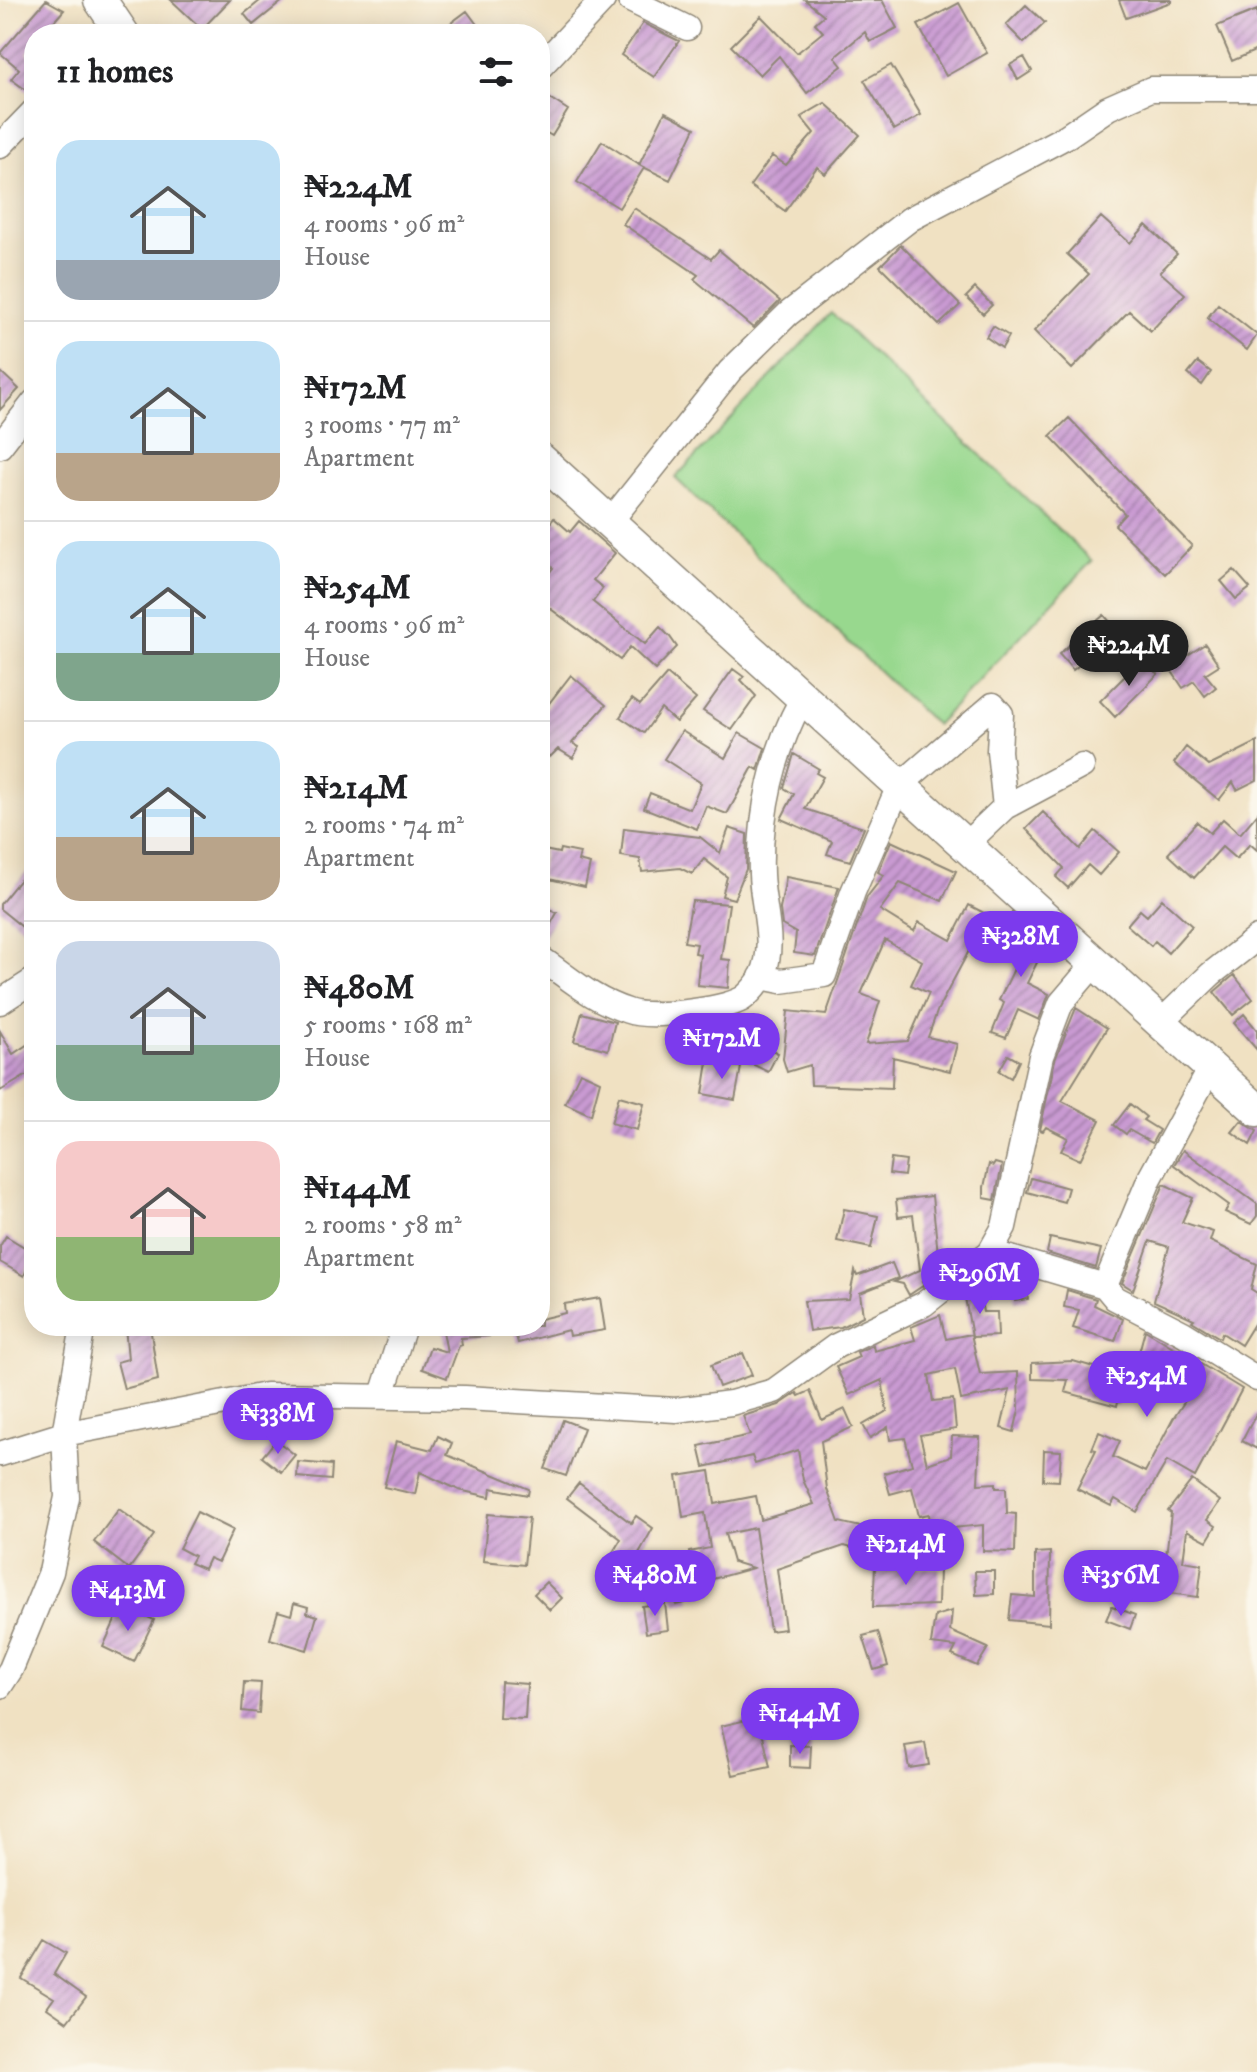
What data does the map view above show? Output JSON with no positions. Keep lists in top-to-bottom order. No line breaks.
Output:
{"page":{"heading":"11 homes","list":[{"name":"₦224M","note":"4 rooms · 96 m² · House"},{"name":"₦172M","note":"3 rooms · 77 m² · Apartment"},{"name":"₦254M","note":"4 rooms · 96 m² · House"},{"name":"₦214M","note":"2 rooms · 74 m² · Apartment"},{"name":"₦480M","note":"5 rooms · 168 m² · House"},{"name":"₦144M","note":"2 rooms · 58 m² · Apartment"}],"price":["₦224M","₦328M","₦172M","₦296M","₦254M","₦338M","₦214M","₦480M","₦356M","₦413M","₦144M"]}}
